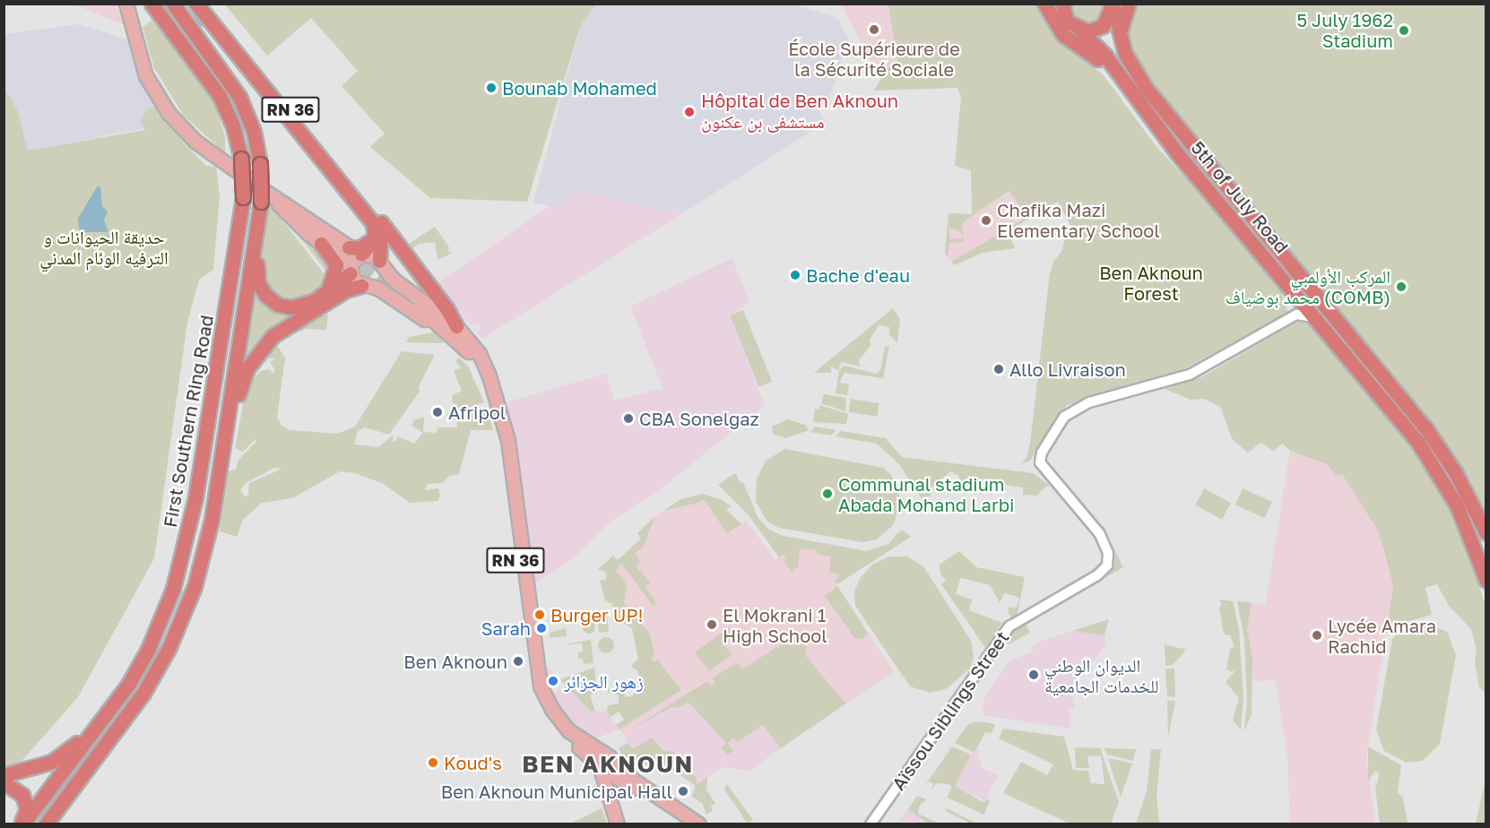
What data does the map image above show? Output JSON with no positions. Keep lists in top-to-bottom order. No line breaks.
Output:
{"streets":{"highway":["RN 36","5th of July Road","First Southern Ring Road"],"street":["Aïssou Siblings Street"]},"districts":["BEN AKNOUN"],"parks":["حديقة الحيوانات و الترفيه الوئام المدني","Ben Aknoun Forest"],"places":["École Supérieure de la Sécurité Sociale","5 July 1962 Stadium","Bounab Mohamed","Hôpital de Ben Aknoun مستشفى بن عكنون","Chafika Mazi Elementary School","Bache d'eau","المركب الأولمبي محمد بوضياف (COMB)","Allo Livraison","Afripol","CBA Sonelgaz","Communal stadium Abada Mohand Larbi","Burger UP!","El Mokrani 1 High School","Sarah","Lycée Amara Rachid","Ben Aknoun","الديوان الوطني للخدمات الجامعية","زهور الجزائر","Koud's","Ben Aknoun Municipal Hall"]}
